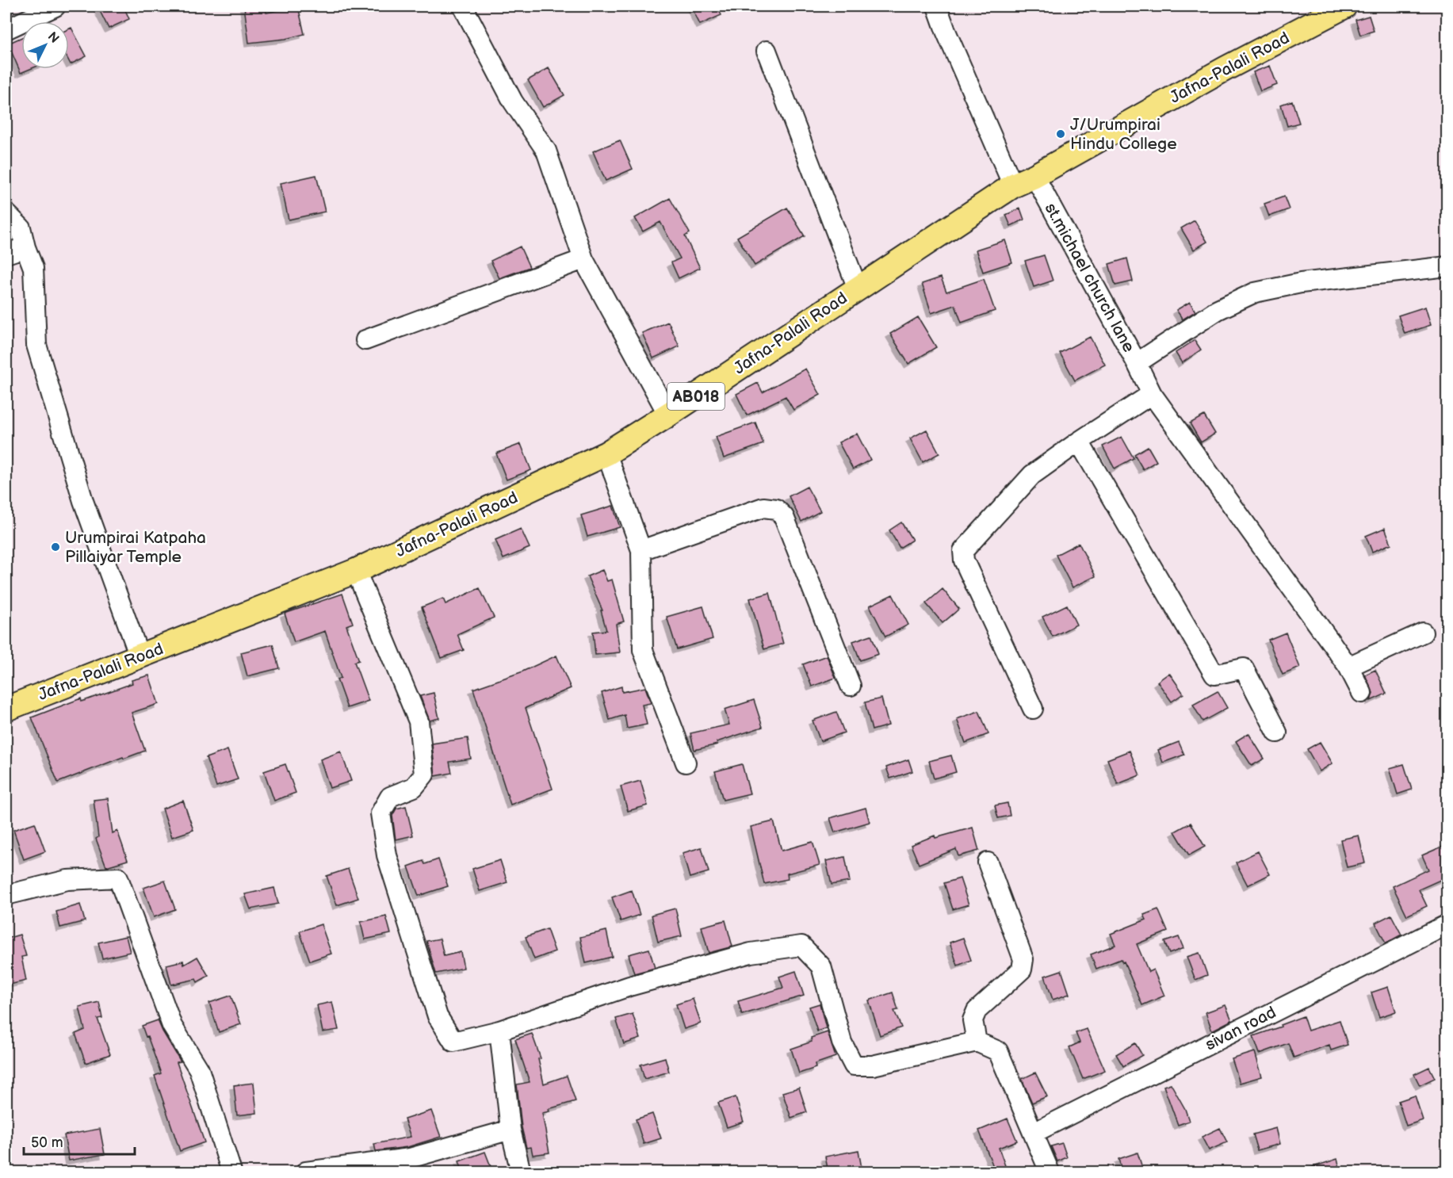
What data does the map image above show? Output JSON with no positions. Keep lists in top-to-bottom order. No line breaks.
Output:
{"streets":{"main road":["Jafna-Palali Road","AB018"],"street":["st.michael church lane","sivan road"]},"crossings":[["Jafna-Palali Road","st.michael church lane"]],"places":["J/Urumpirai Hindu College","Urumpirai Katpaha Pillaiyar Temple"],"scale_bar":"50 m","north":"top right"}
